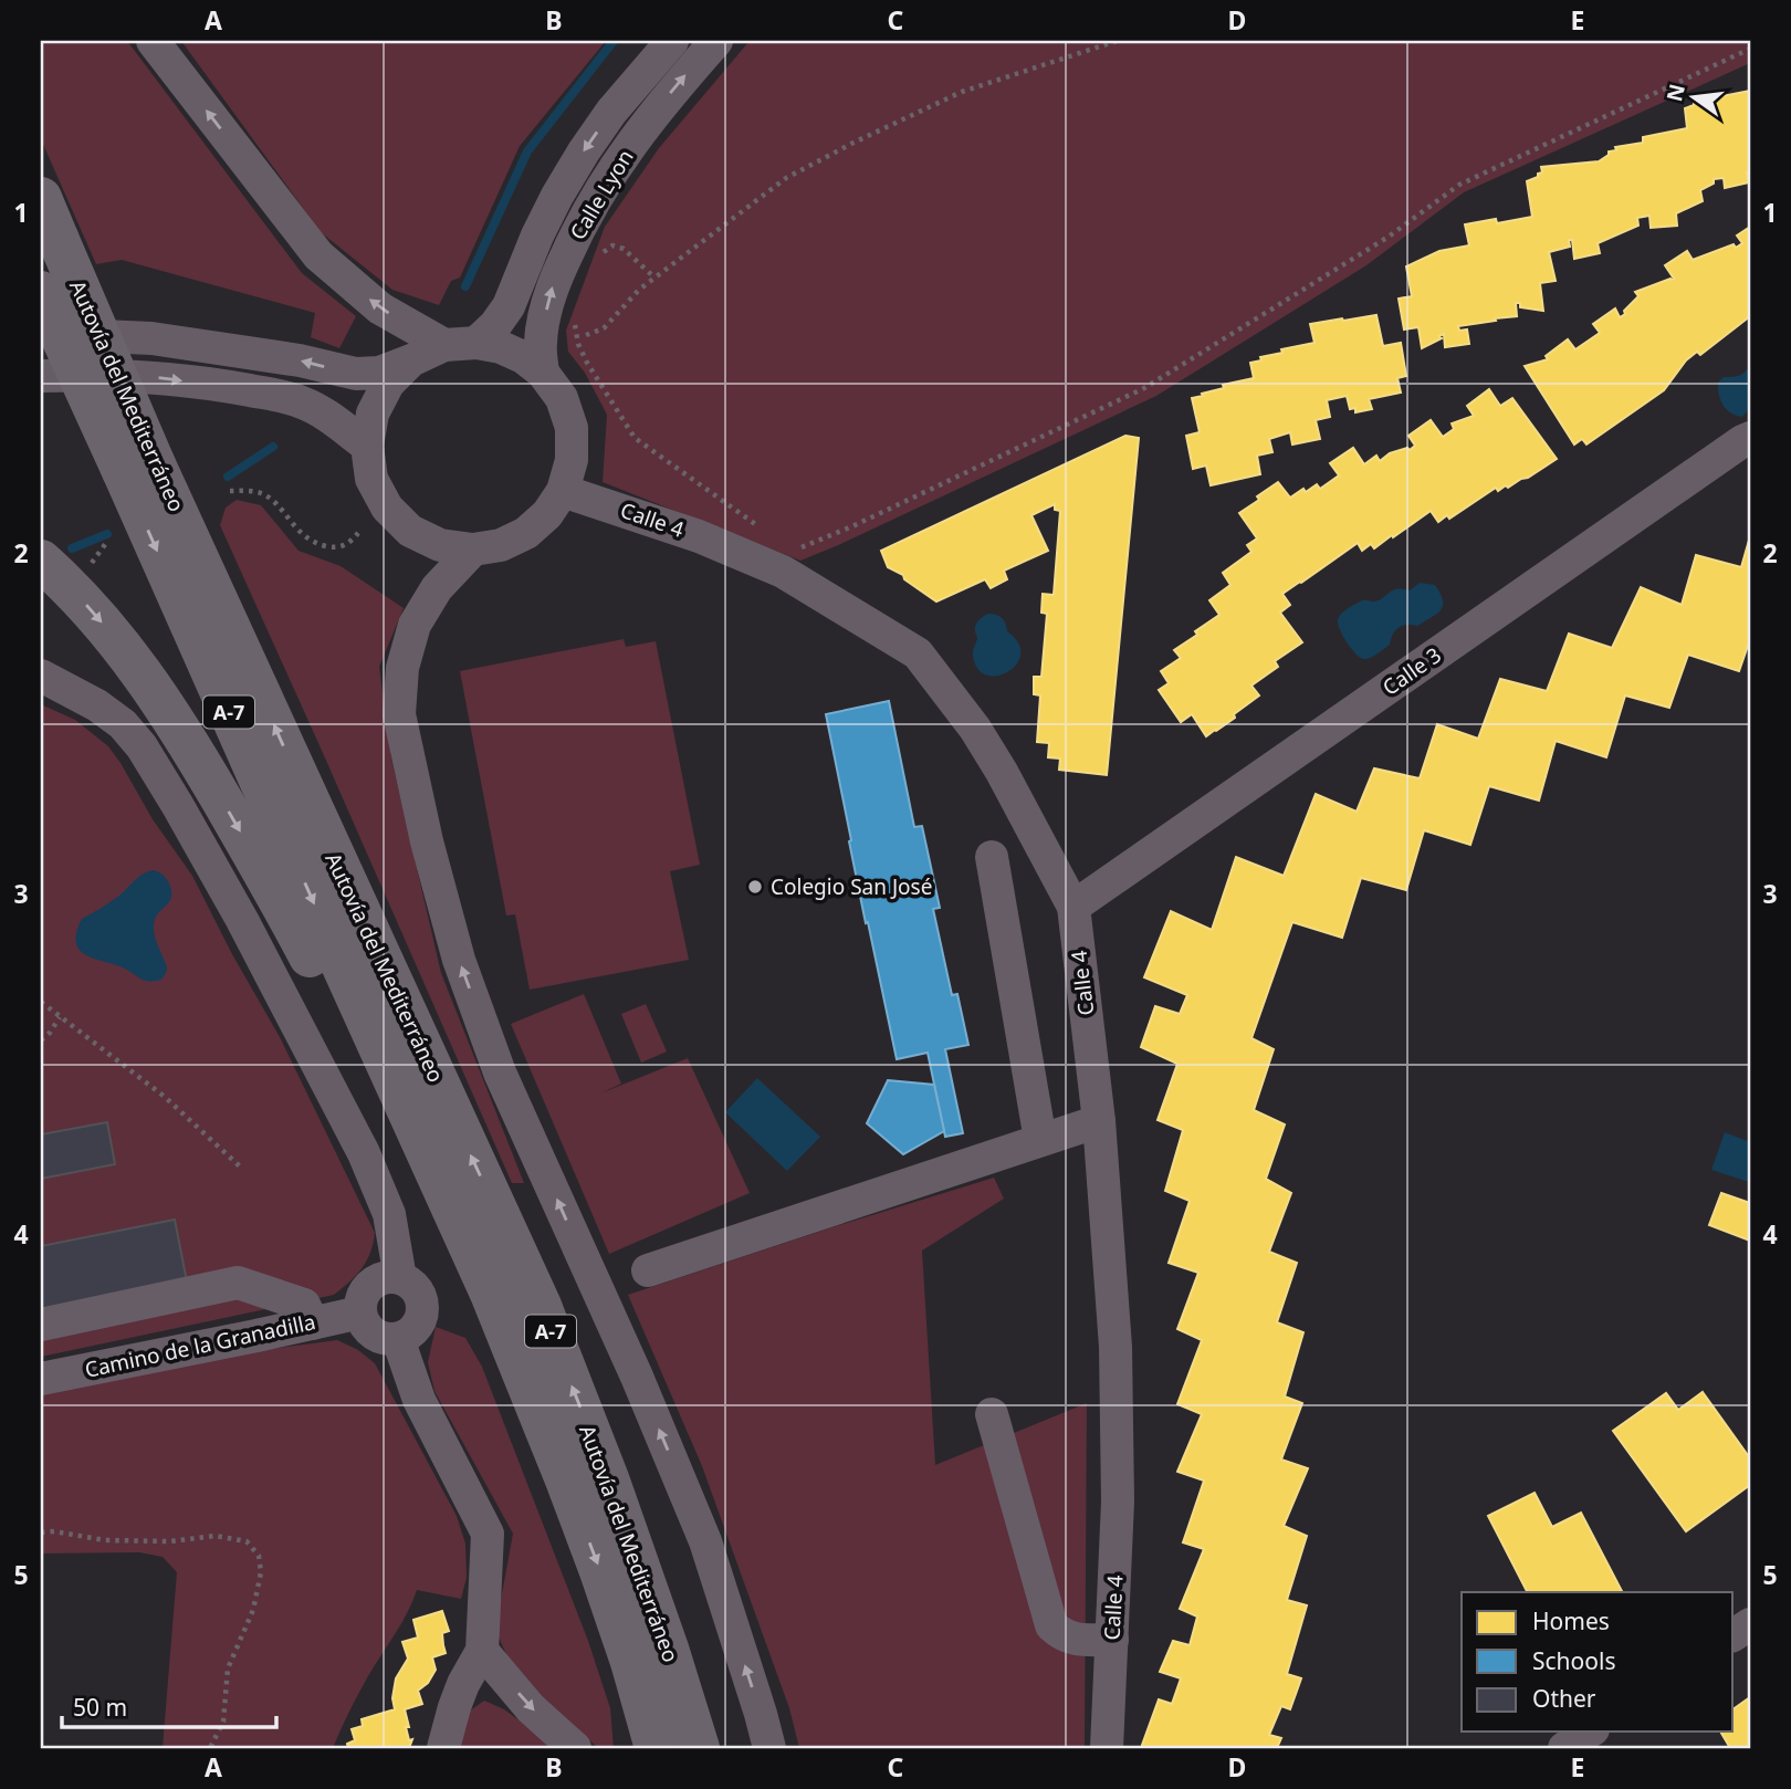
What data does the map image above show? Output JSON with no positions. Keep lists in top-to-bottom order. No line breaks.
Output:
{"streets":{"highway":["Autovía del Mediterráneo","A-7"],"street":["Calle Lyon","Calle 4","Calle 3","Camino de la Granadilla"]},"crossings":[["Calle Lyon","Calle 4"],["Calle 4","Calle 3"]],"places":["Colegio San José"],"legend":["Homes","Schools","Other"],"scale_bar":"50 m","north":"left","grid":{"columns":["A","B","C","D","E"],"rows":["1","2","3","4","5"]}}
